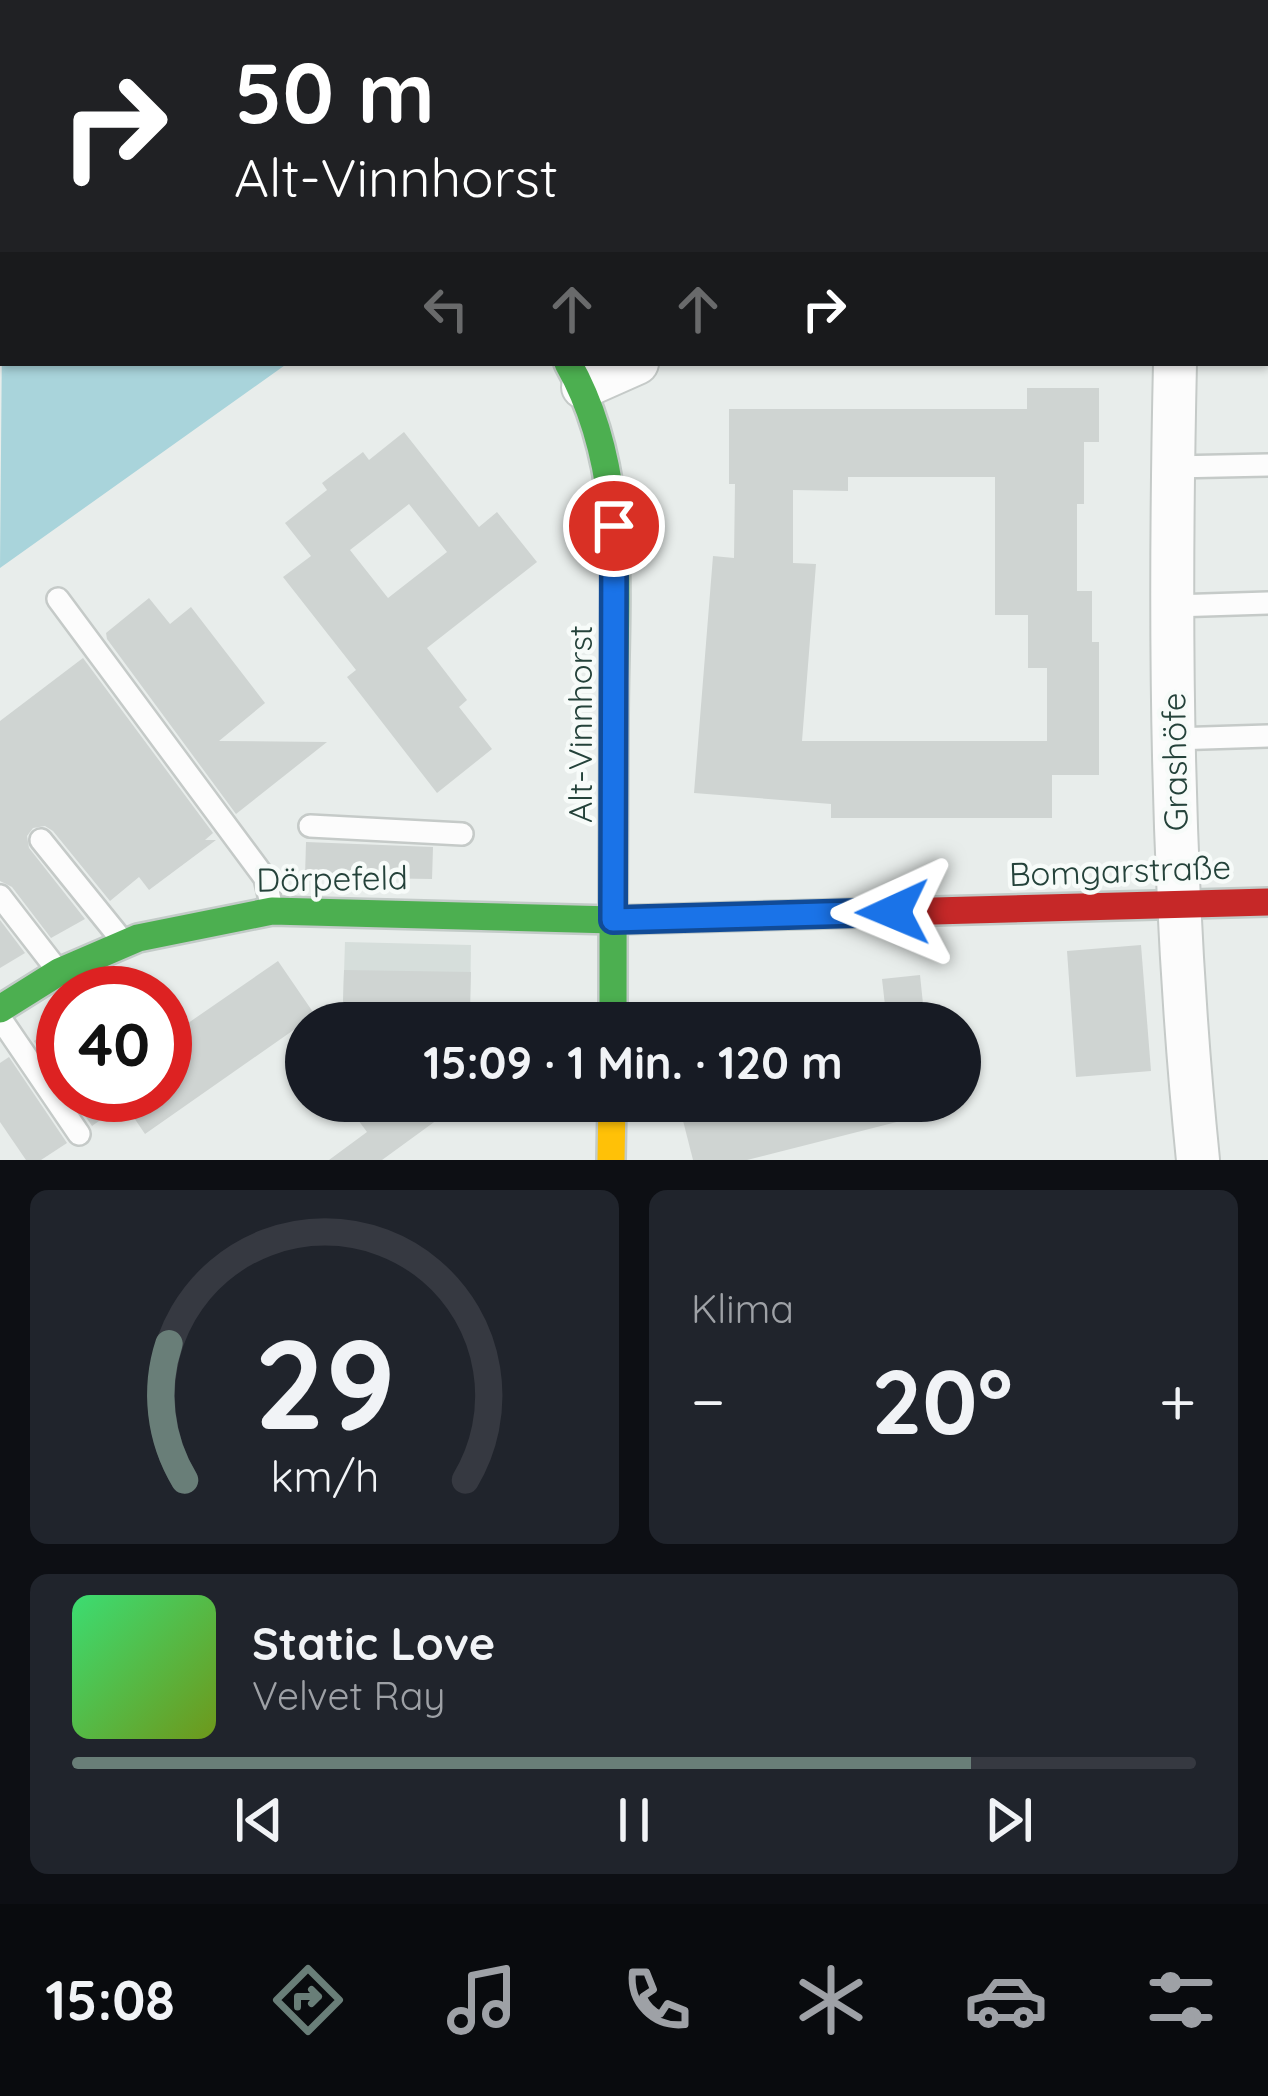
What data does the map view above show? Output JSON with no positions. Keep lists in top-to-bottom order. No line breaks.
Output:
{"streets":{"street":["Alt-Vinnhorst","Grashöfe","Bomgarstraße","Dörpefeld"]},"crossings":[["Alt-Vinnhorst","Bomgarstraße"],["Alt-Vinnhorst","Dörpefeld"],["Grashöfe","Bomgarstraße"],["Bomgarstraße","Dörpefeld"]],"page":{"turn":["50 m","Alt-Vinnhorst"],"limit":"40","trip":"15:09 · 1 Min. · 120 m","tile":"Klima","heat":["−","20°","+"],"song":["Static Love","Velvet Ray"],"tabs":"15:08","gauge":["29","km/h"]}}
